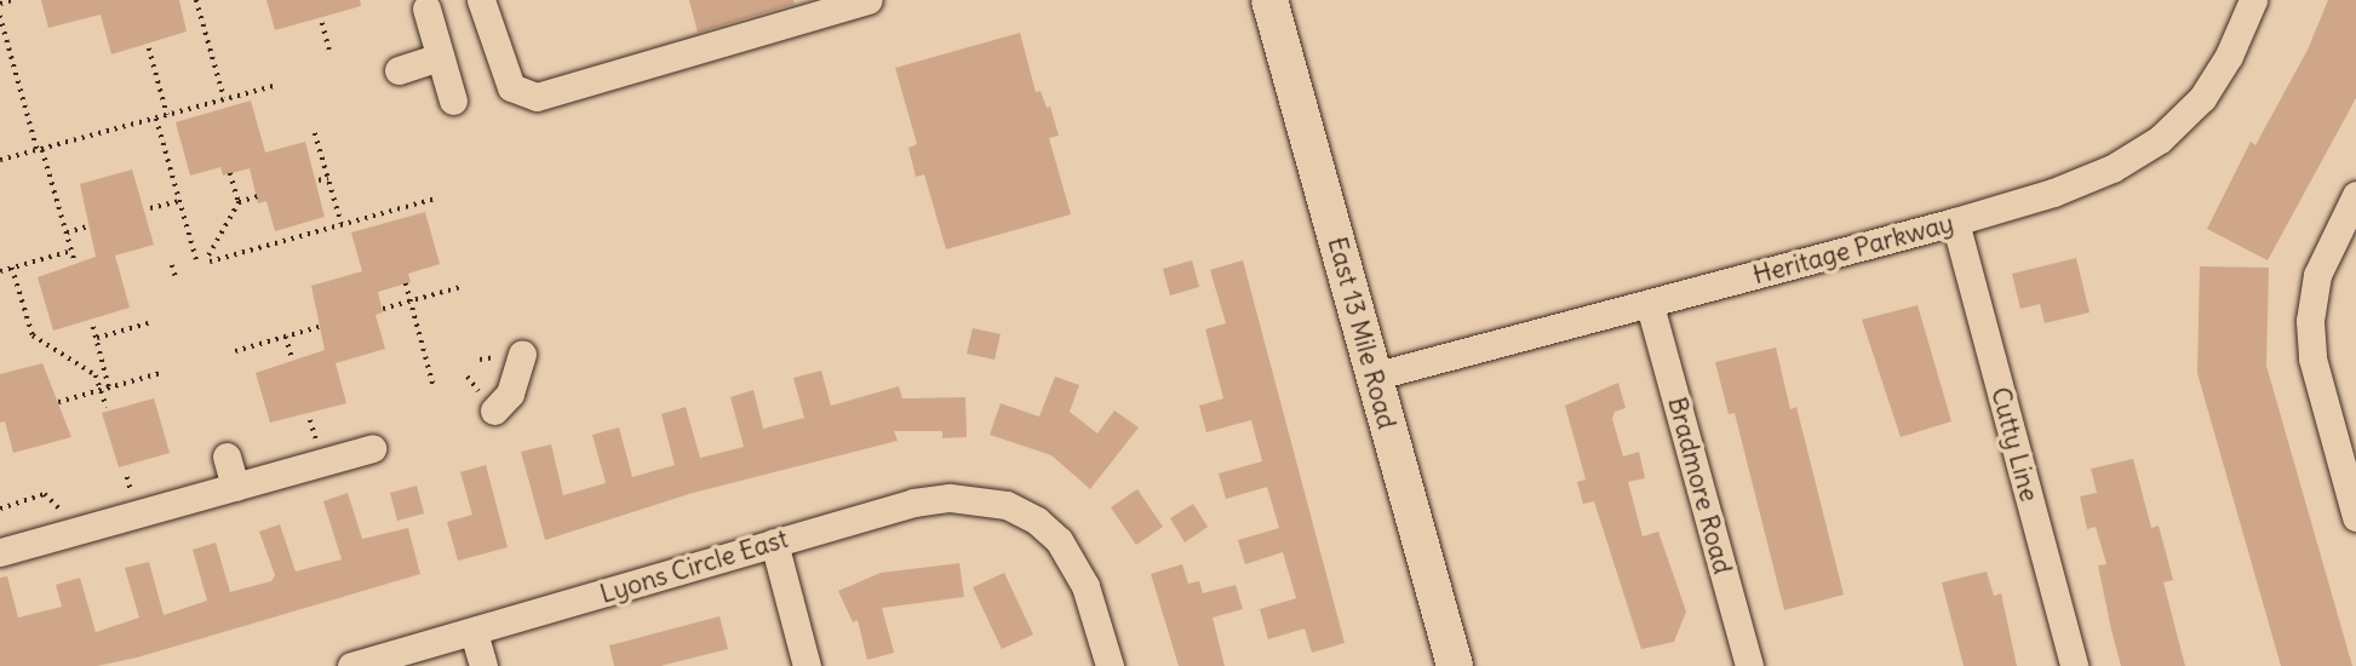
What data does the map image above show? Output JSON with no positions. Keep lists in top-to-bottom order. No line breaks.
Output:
{"streets":{"main road":["East 13 Mile Road"],"street":["Heritage Parkway","Cutty Line","Bradmore Road","Lyons Circle East"]},"crossings":[["Heritage Parkway","East 13 Mile Road"],["Heritage Parkway","Cutty Line"],["Heritage Parkway","Bradmore Road"]]}
